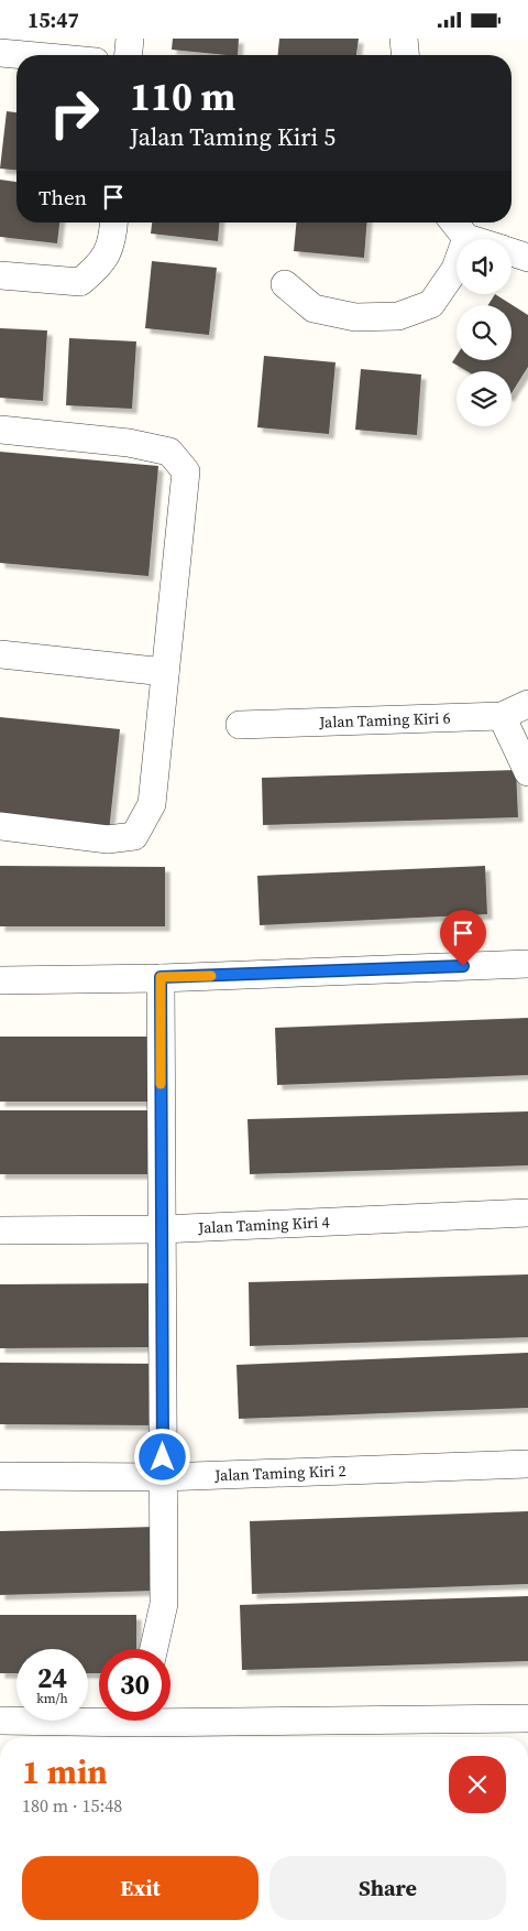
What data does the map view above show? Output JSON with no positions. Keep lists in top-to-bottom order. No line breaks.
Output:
{"streets":{"street":["Jalan Taming Kiri 6","Jalan Taming Kiri 4","Jalan Taming Kiri 2"]},"page":{"status":"15:47","turn":["110 m","Jalan Taming Kiri 5"],"then":"Then","speed":"24 km/h","limit":"30","heading":["1 min","180 m · 15:48"],"buttons":["Exit","Share"]}}
